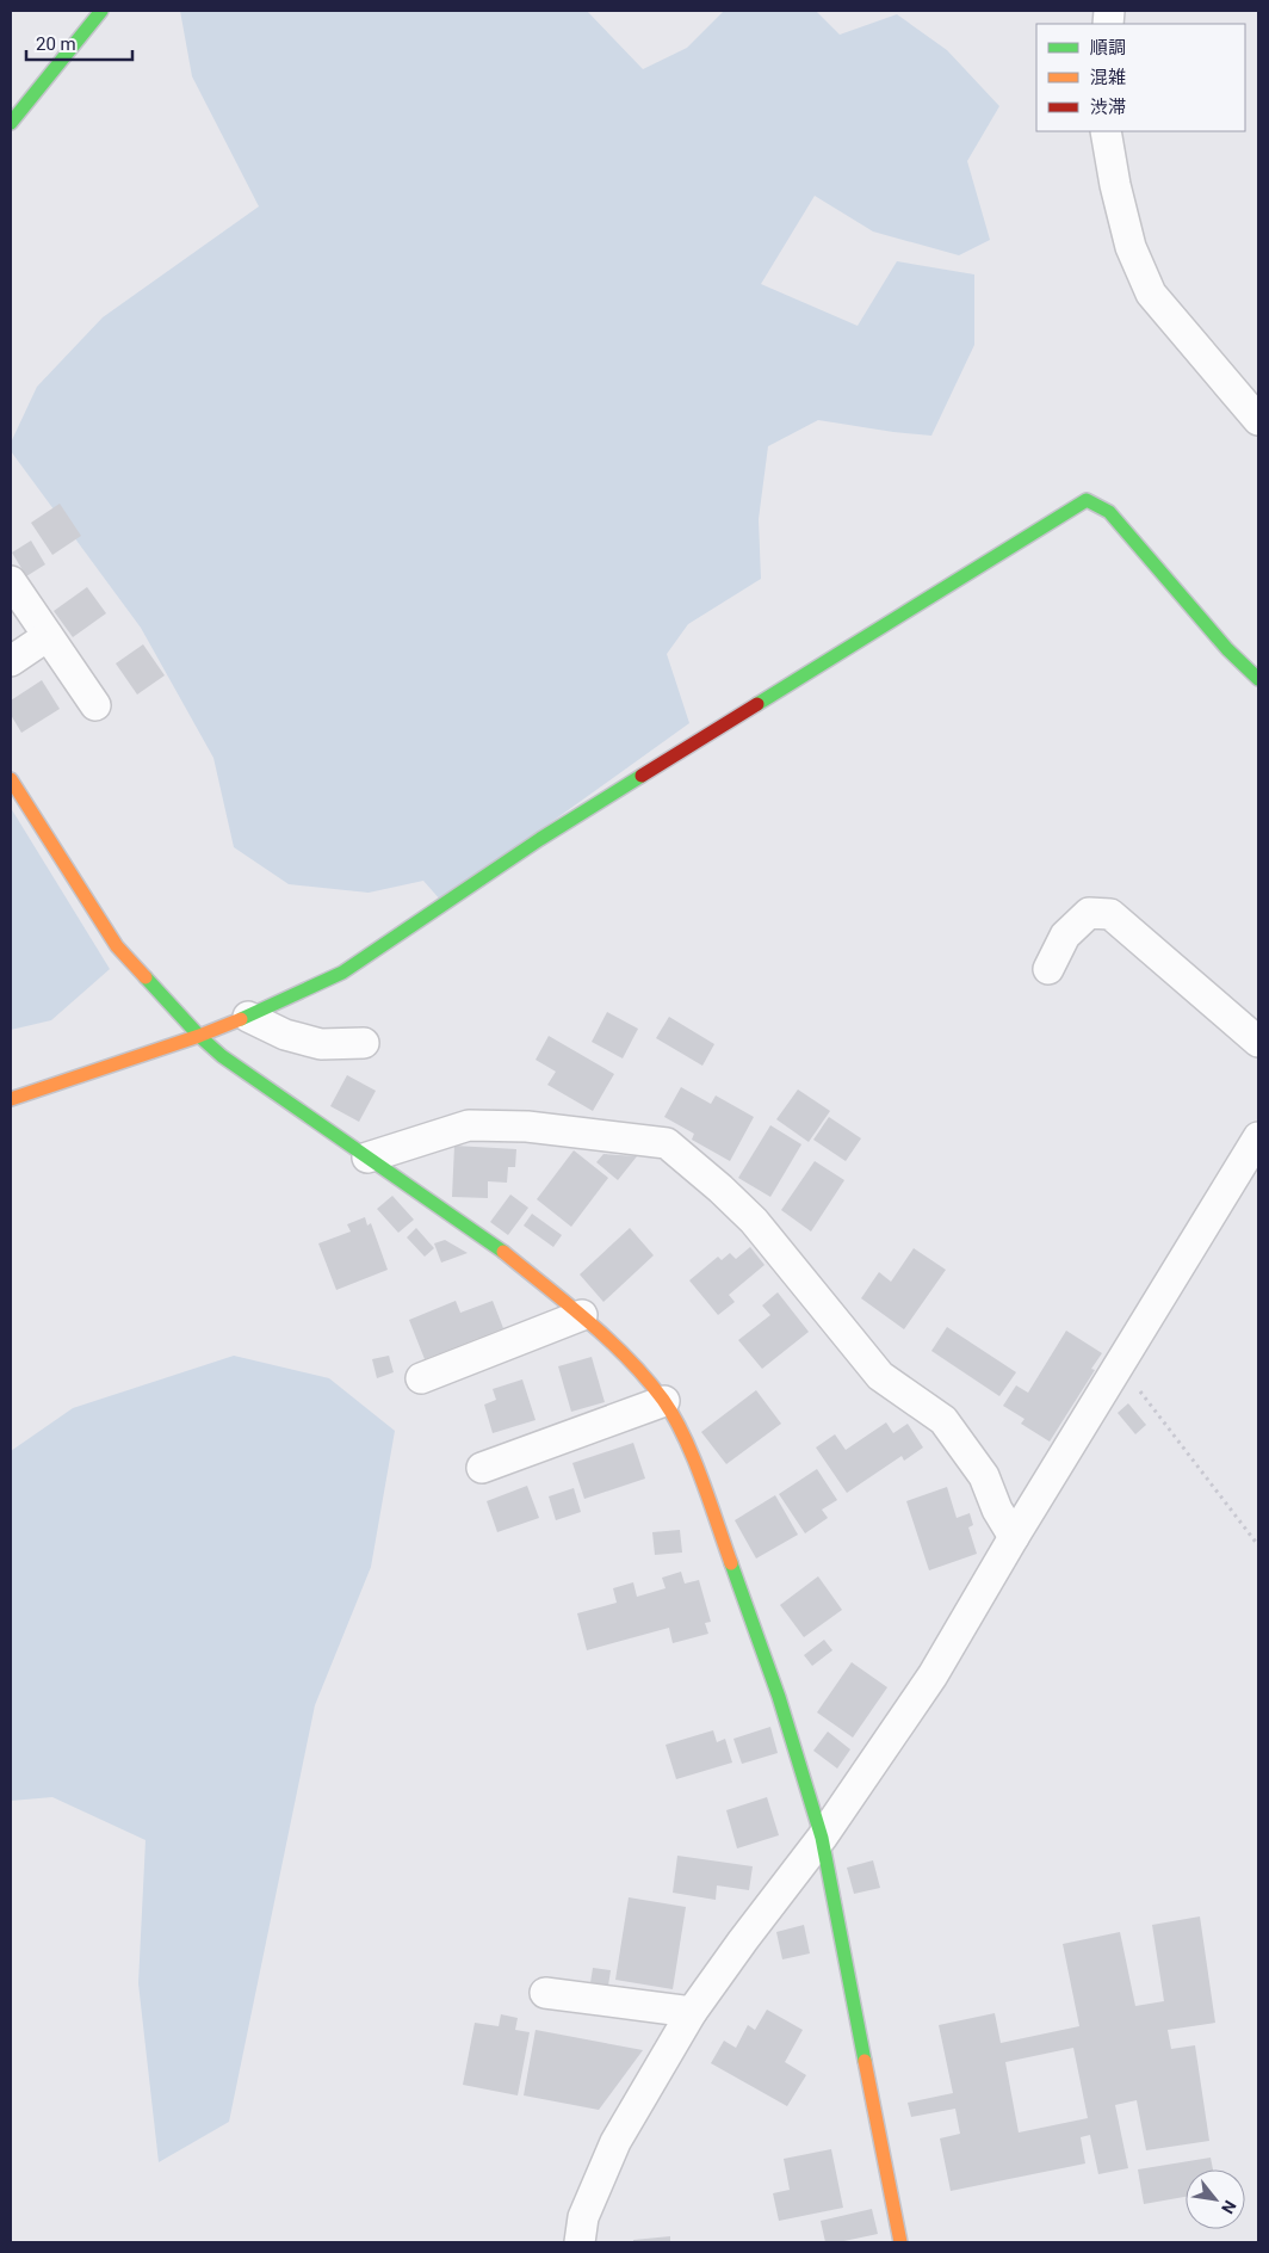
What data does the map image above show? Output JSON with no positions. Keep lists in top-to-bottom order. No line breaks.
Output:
{"legend":["順調","混雑","渋滞"],"scale_bar":"20 m","north":"bottom right"}
